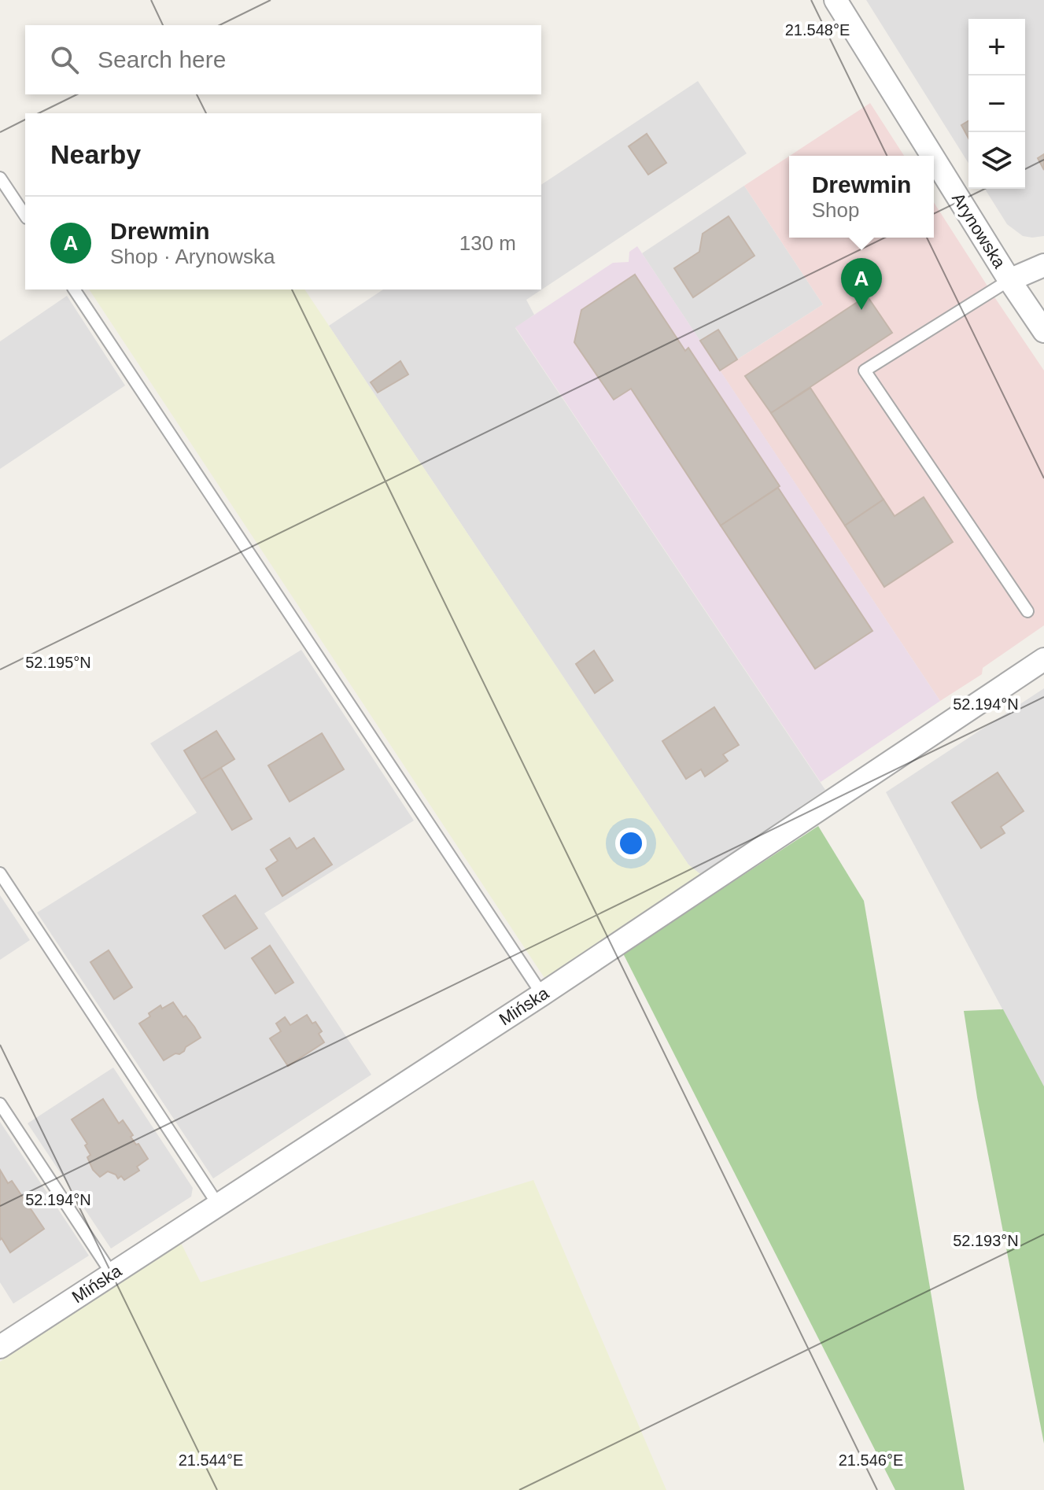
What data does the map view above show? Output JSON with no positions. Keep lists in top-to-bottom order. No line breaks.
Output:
{"streets":{"street":["Arynowska","Mińska"]},"page":{"map_buttons":["+","−"],"search":"Search here","heading":"Nearby","popup":["Drewmin","Shop"],"list":[{"mark":"A","name":"Drewmin","note":"Shop · Arynowska","value":"130 m"}],"pins":"A"},"coordinates":["21.548°E","52.195°N","52.194°N","52.193°N","21.544°E","21.546°E"]}
